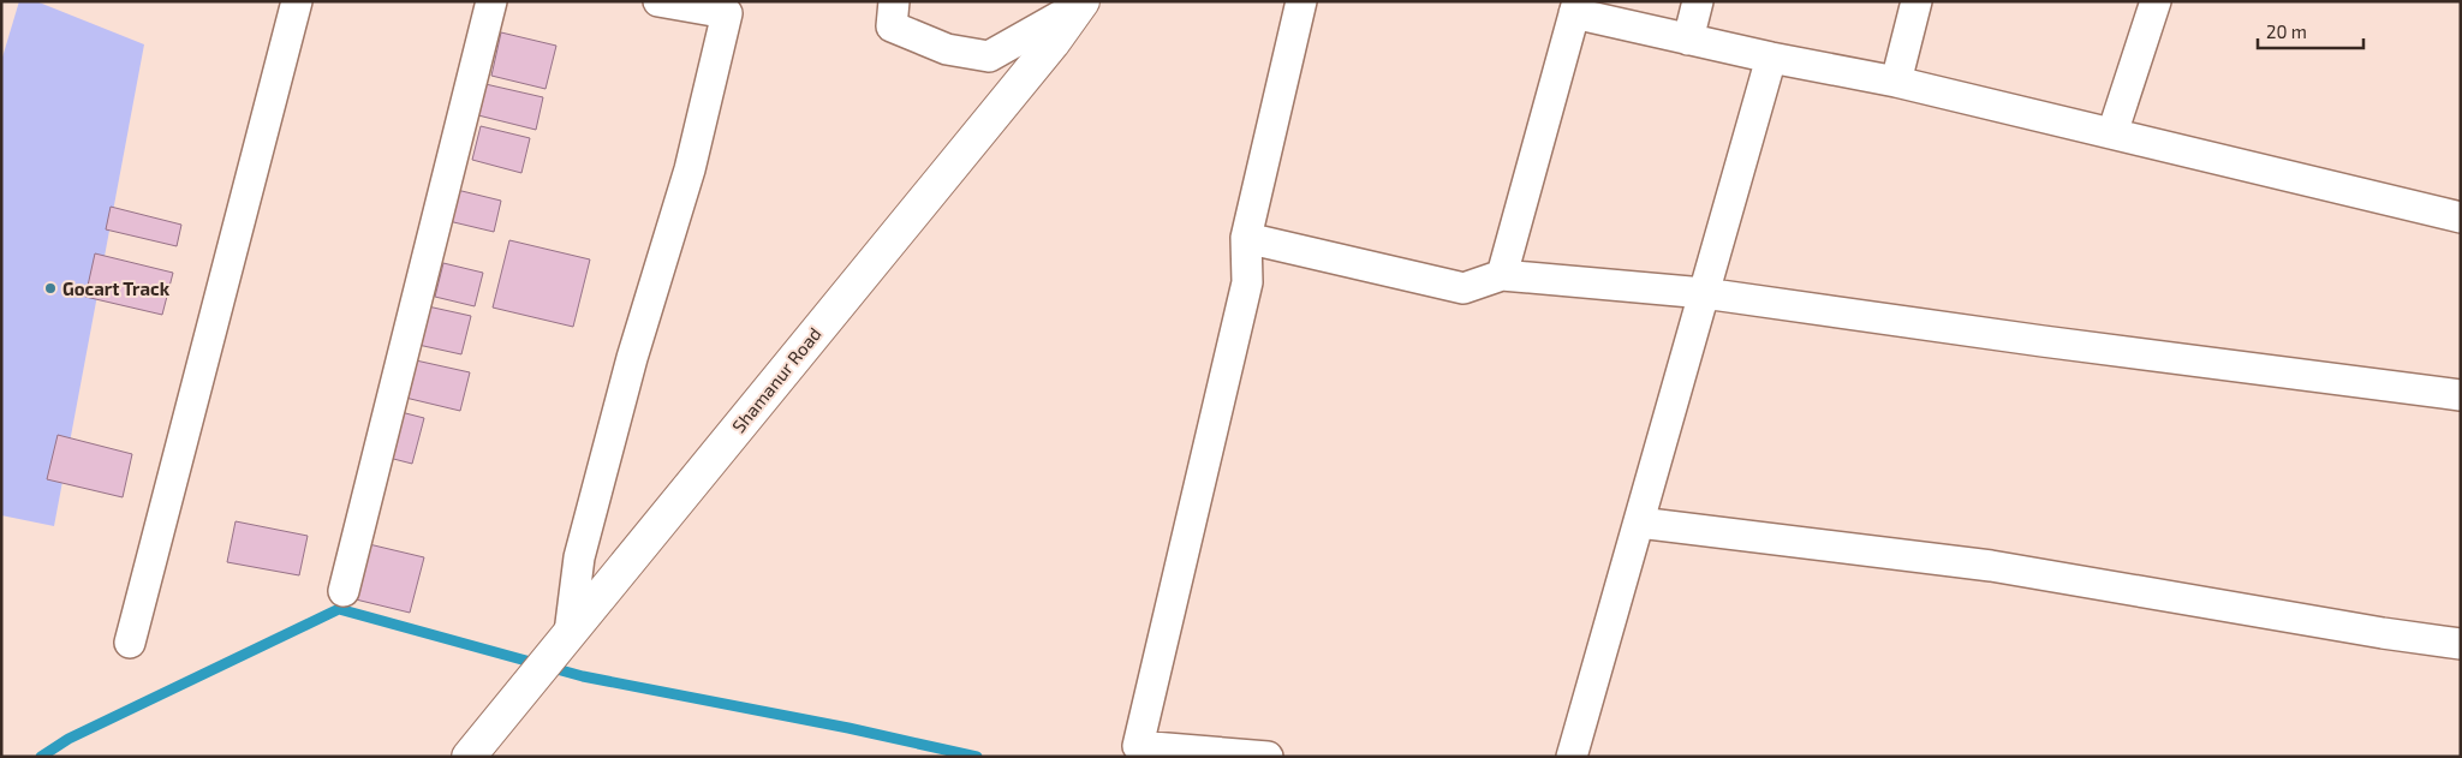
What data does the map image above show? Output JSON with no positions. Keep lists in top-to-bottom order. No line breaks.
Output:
{"streets":{"main road":["Shamanur Road"]},"places":["Gocart Track"],"scale_bar":"20 m"}
